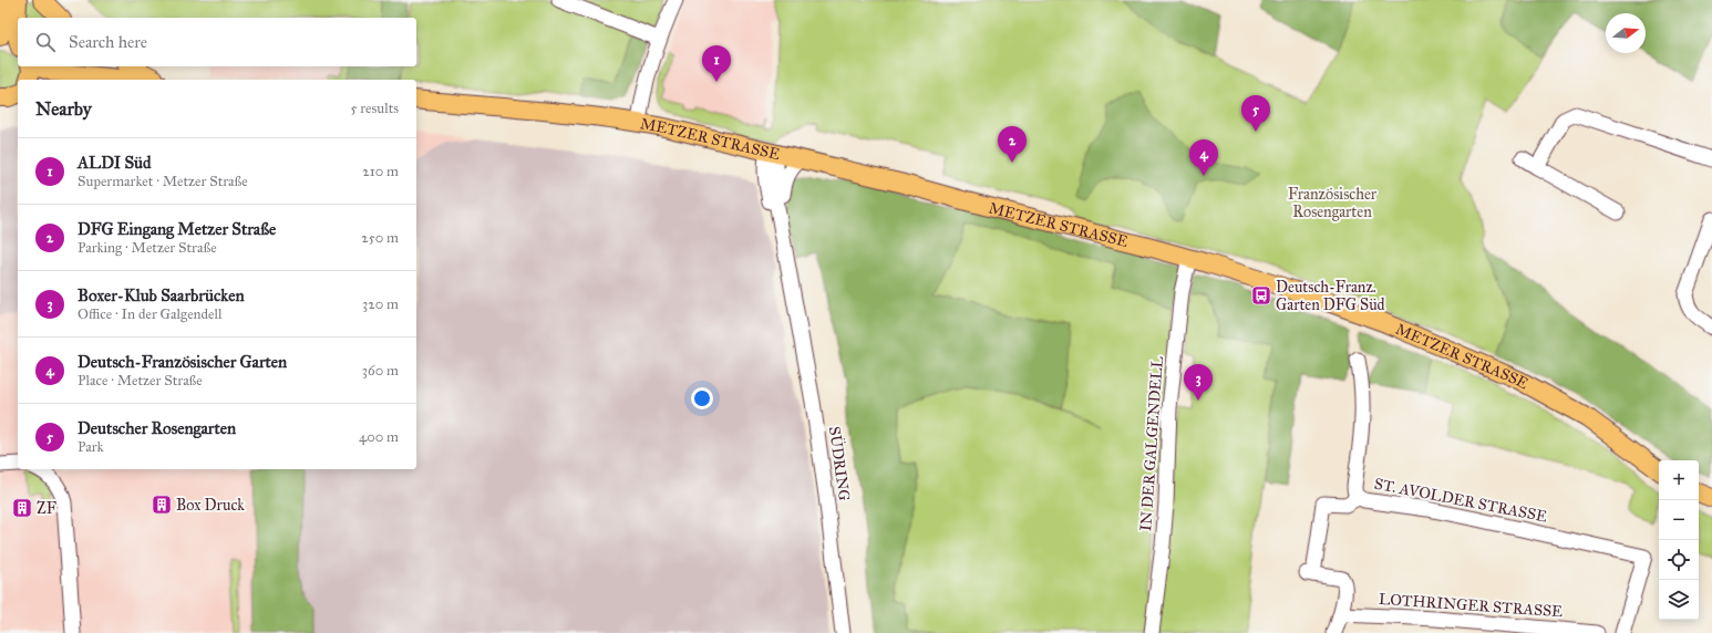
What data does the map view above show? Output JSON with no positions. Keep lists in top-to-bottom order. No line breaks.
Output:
{"streets":{"main road":["METZER STRASSE"],"street":["IN DER GALGENDELL","SÜDRING","ST. AVOLDER STRASSE","LOTHRINGER STRASSE"]},"crossings":[["METZER STRASSE","IN DER GALGENDELL"],["METZER STRASSE","SÜDRING"]],"parks":["Französischer Rosengarten"],"places":{"bus stop":["Deutsch-Franz. Garten DFG Süd"],"building":["Box Druck","ZF"]},"north":"right","page":{"search":"Search here","pins":["1","5","2","4","3"],"heading":["Nearby","5 results"],"list":[{"mark":"1","name":"ALDI Süd","note":"Supermarket · Metzer Straße","value":"210 m"},{"mark":"2","name":"DFG Eingang Metzer Straße","note":"Parking · Metzer Straße","value":"250 m"},{"mark":"3","name":"Boxer-Klub Saarbrücken","note":"Office · In der Galgendell","value":"320 m"},{"mark":"4","name":"Deutsch-Französischer Garten","note":"Place · Metzer Straße","value":"360 m"},{"mark":"5","name":"Deutscher Rosengarten","note":"Park","value":"400 m"}],"map_buttons":["+","−"]}}
